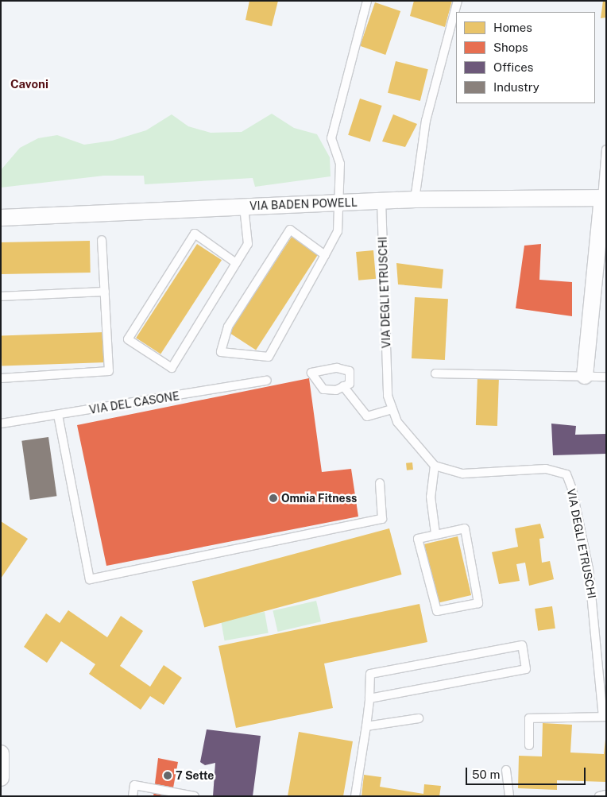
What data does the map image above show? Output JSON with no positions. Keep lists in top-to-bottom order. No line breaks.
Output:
{"streets":{"street":["VIA BADEN POWELL"],"lane":["VIA DEGLI ETRUSCHI","VIA DEL CASONE"]},"crossings":[["VIA BADEN POWELL","VIA DEGLI ETRUSCHI"]],"districts":["Cavoni"],"places":["Omnia Fitness","7 Sette"],"legend":["Homes","Shops","Offices","Industry"],"scale_bar":"50 m"}
